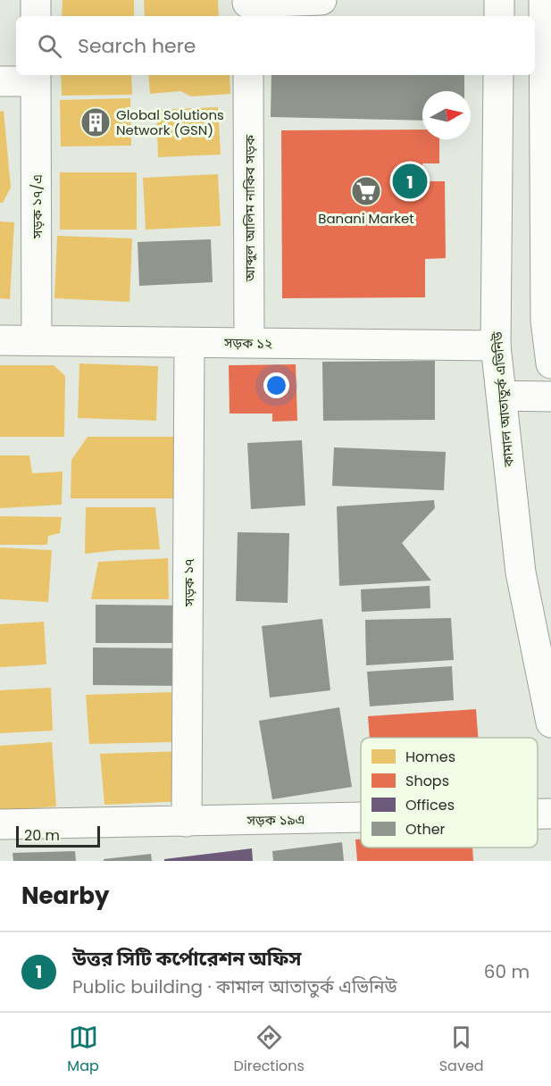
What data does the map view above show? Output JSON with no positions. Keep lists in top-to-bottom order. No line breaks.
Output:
{"streets":{"street":["সড়ক ১৭/এ","আব্দুল আলিম নাকিব সড়ক","সড়ক ১২","কামাল আতাতুর্ক এভিনিউ","সড়ক ১৭","সড়ক ১৯এ"]},"crossings":[["সড়ক ১৭/এ","সড়ক ১২"],["আব্দুল আলিম নাকিব সড়ক","সড়ক ১২"],["সড়ক ১২","কামাল আতাতুর্ক এভিনিউ"],["সড়ক ১২","সড়ক ১৭"],["সড়ক ১৭","সড়ক ১৯এ"]],"places":{"building":["Global Solutions Network (GSN)"],"supermarket":["Banani Market"]},"legend":["Homes","Shops","Offices","Other"],"scale_bar":"20 m","north":"right","page":{"search":"Search here","pins":"1","scale":"20 m","heading":"Nearby","list":[{"mark":"1","name":"উত্তর সিটি কর্পোরেশন অফিস","note":"Public building · কামাল আতাতুর্ক এভিনিউ","value":"60 m"}],"nav":["Map","Directions","Saved"]}}
